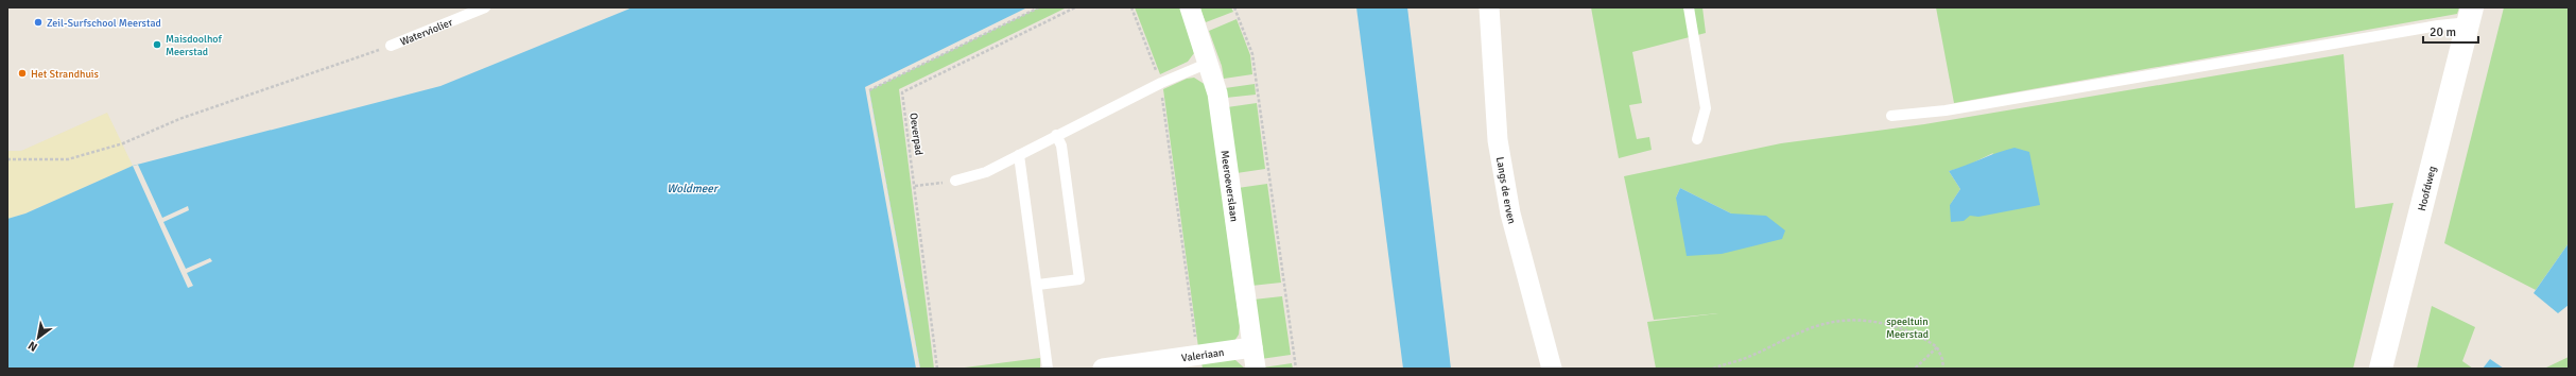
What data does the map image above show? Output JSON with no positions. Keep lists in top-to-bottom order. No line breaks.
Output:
{"streets":{"main road":["Hoofdweg"],"street":["Meeroeverslaan","Langs de erven","Valeriaan"],"lane":["Waterviolier"],"path":["Oeverpad"]},"crossings":[["Meeroeverslaan","Valeriaan"]],"water":["Woldmeer"],"parks":["speeltuin Meerstad"],"places":["Zeil-Surfschool Meerstad","Maisdoolhof Meerstad","Het Strandhuis"],"scale_bar":"20 m","north":"bottom left"}
